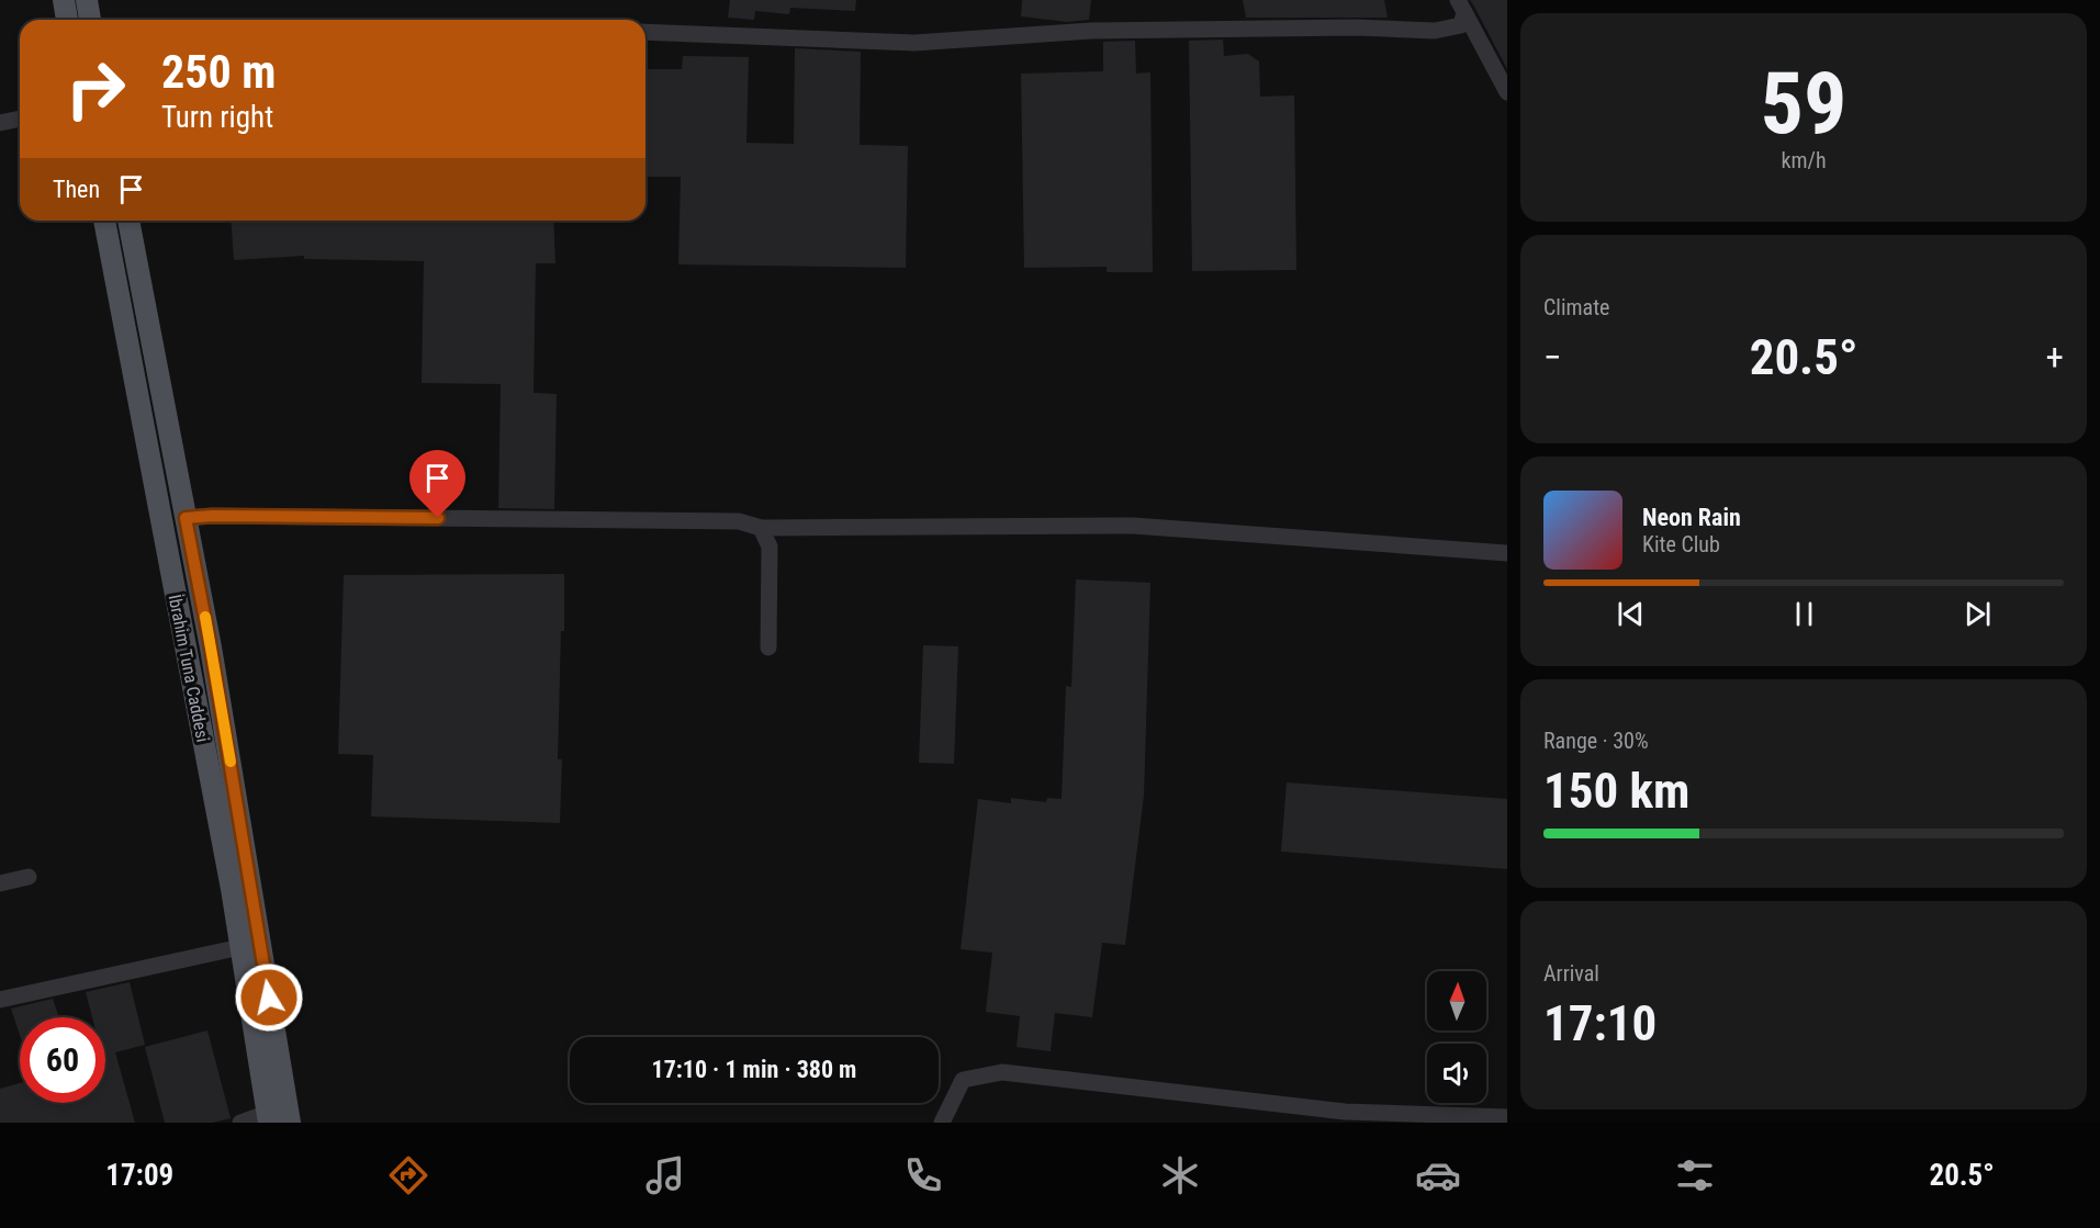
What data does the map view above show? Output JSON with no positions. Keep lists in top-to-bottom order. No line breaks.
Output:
{"streets":{"main road":["İbrahim Tuna Caddesi"]},"north":"top","page":{"tile":[["59","km/h"],"Climate",["Range · 30%","150 km"],["Arrival","17:10"]],"turn":["250 m","Turn right"],"then":"Then","heat":["−","20.5°","+"],"song":["Neon Rain","Kite Club"],"limit":"60","trip":"17:10 · 1 min · 380 m","tabs":["17:09","20.5°"]}}
